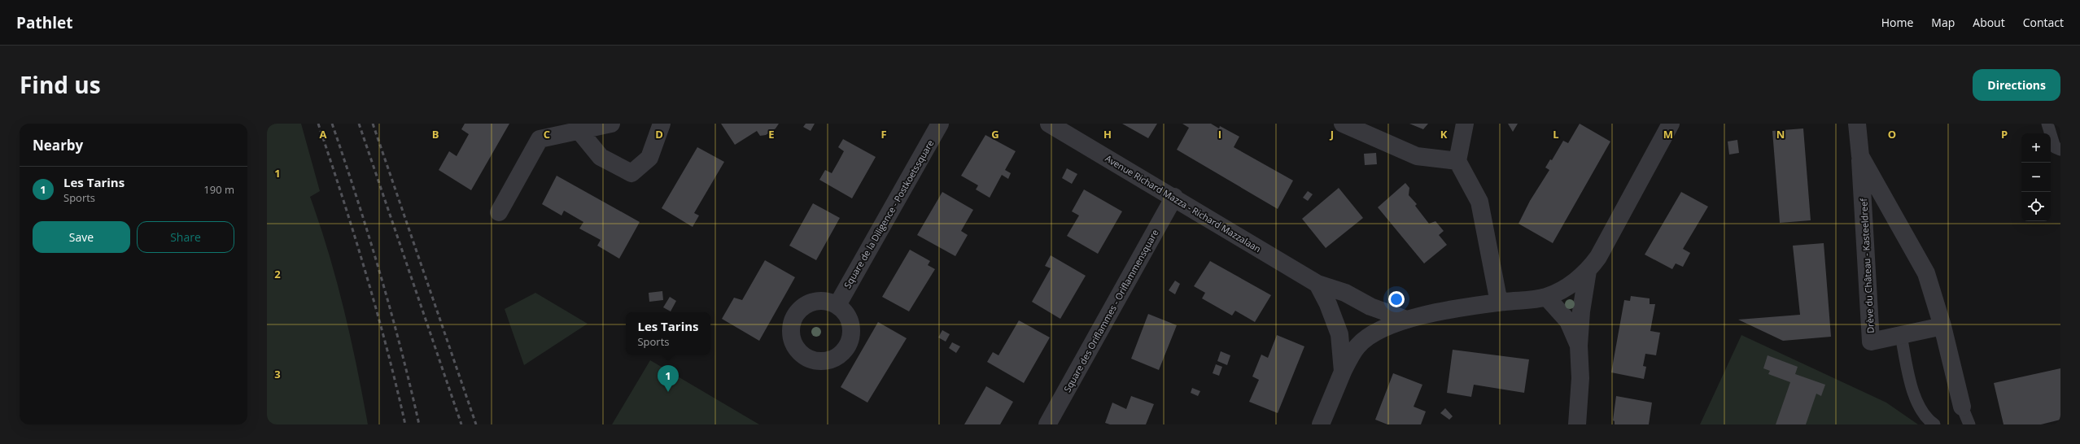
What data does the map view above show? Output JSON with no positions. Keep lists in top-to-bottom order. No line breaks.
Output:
{"streets":{"street":["Avenue Richard Mazza - Richard Mazzalaan","Square de la Diligence - Postkoetssquare","Drève du Château - Kasteeldreef","Square des Oriflammes - Oriflammensquare"]},"crossings":[["Avenue Richard Mazza - Richard Mazzalaan","Square des Oriflammes - Oriflammensquare"]],"page":{"header":"Pathlet","nav":["Home","Map","About","Contact"],"title":"Find us","buttons":["Directions",["Save","Share"]],"heading":"Nearby","map_buttons":["+","−"],"list":[{"mark":"1","name":"Les Tarins","note":"Sports","value":"190 m"}],"popup":["Les Tarins","Sports"],"pins":"1"},"grid":{"columns":["A","B","C","D","E","F","G","H","I","J","K","L","M","N","O","P"],"rows":["1","2","3"]}}
